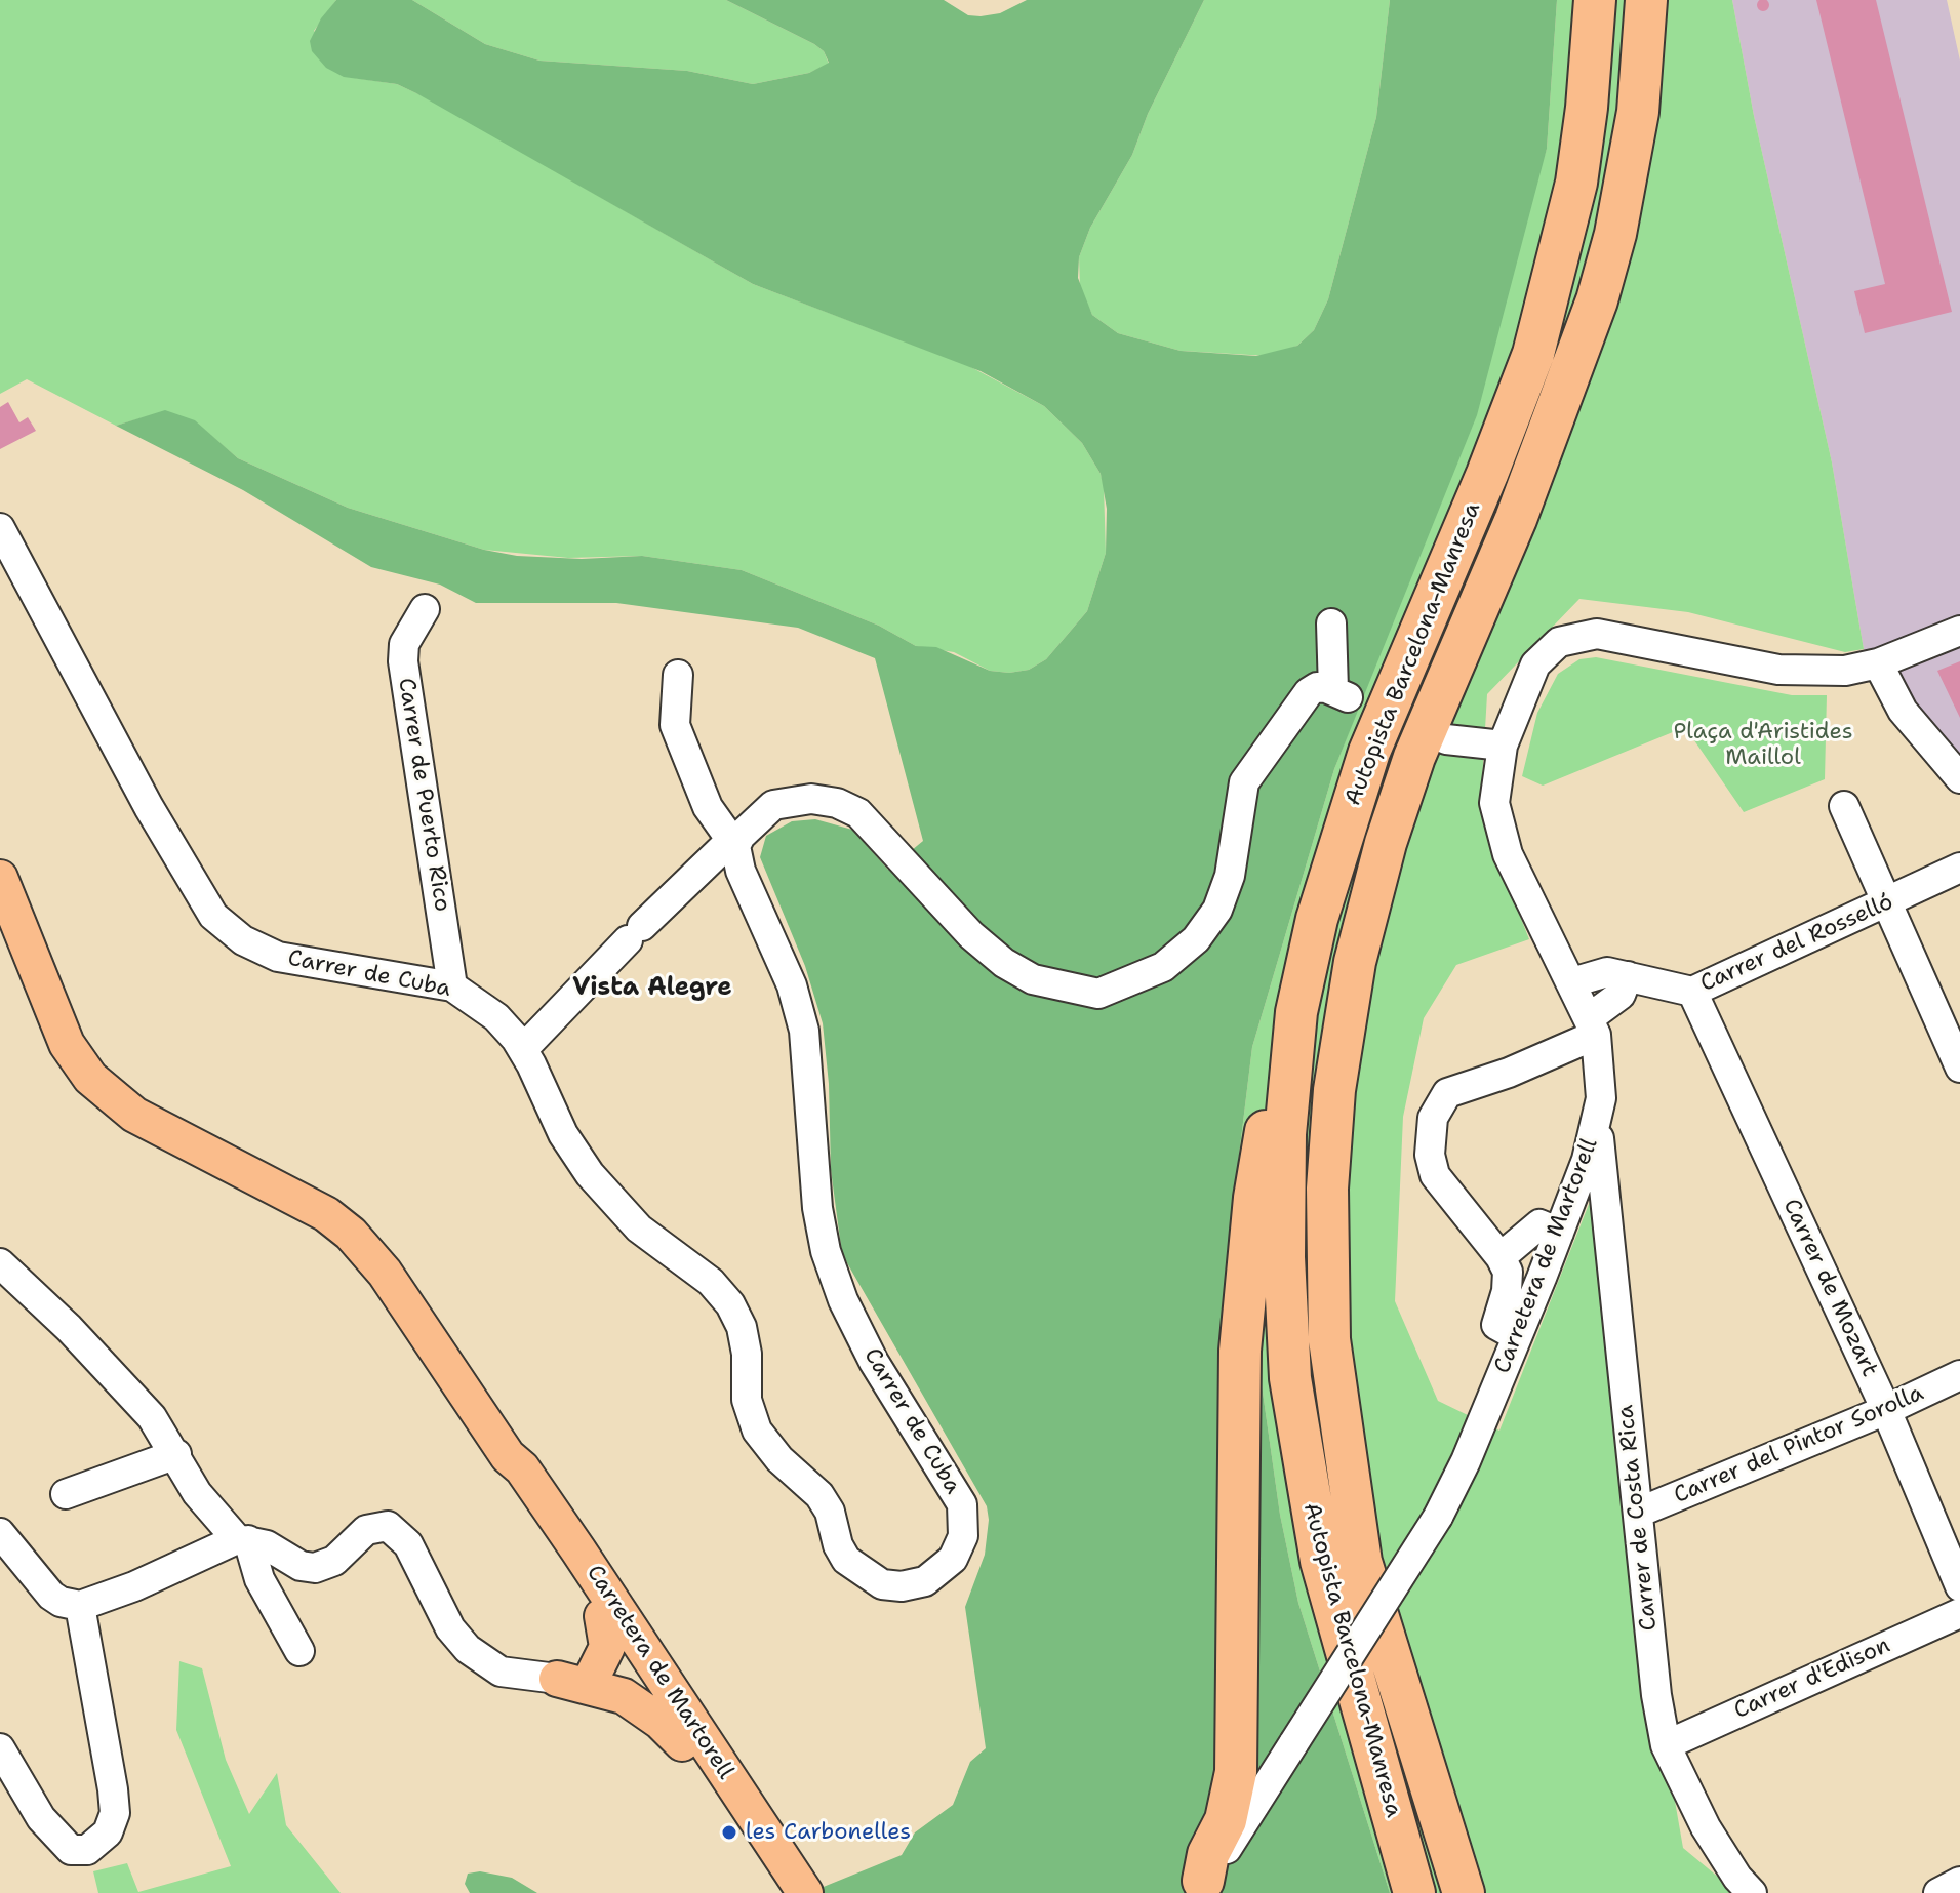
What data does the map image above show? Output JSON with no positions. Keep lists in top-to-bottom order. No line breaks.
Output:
{"streets":{"highway":["Autopista Barcelona-Manresa"],"main road":["Carretera de Martorell"],"street":["Carrer de Puerto Rico","Carrer del Rosselló","Carrer de Cuba","Carrer de Mozart","Carrer del Pintor Sorolla","Carrer de Costa Rica","Carrer d'Edison"]},"crossings":[["Carrer de Puerto Rico","Carrer de Cuba"],["Carrer del Rosselló","Carretera de Martorell"],["Carrer del Rosselló","Carrer de Mozart"],["Carretera de Martorell","Carrer de Costa Rica"],["Carrer de Mozart","Carrer del Pintor Sorolla"],["Carrer del Pintor Sorolla","Carrer de Costa Rica"],["Carrer de Costa Rica","Carrer d'Edison"]],"districts":["Vista Alegre"],"parks":["Plaça d'Aristides Maillol"],"places":["les Carbonelles"]}
